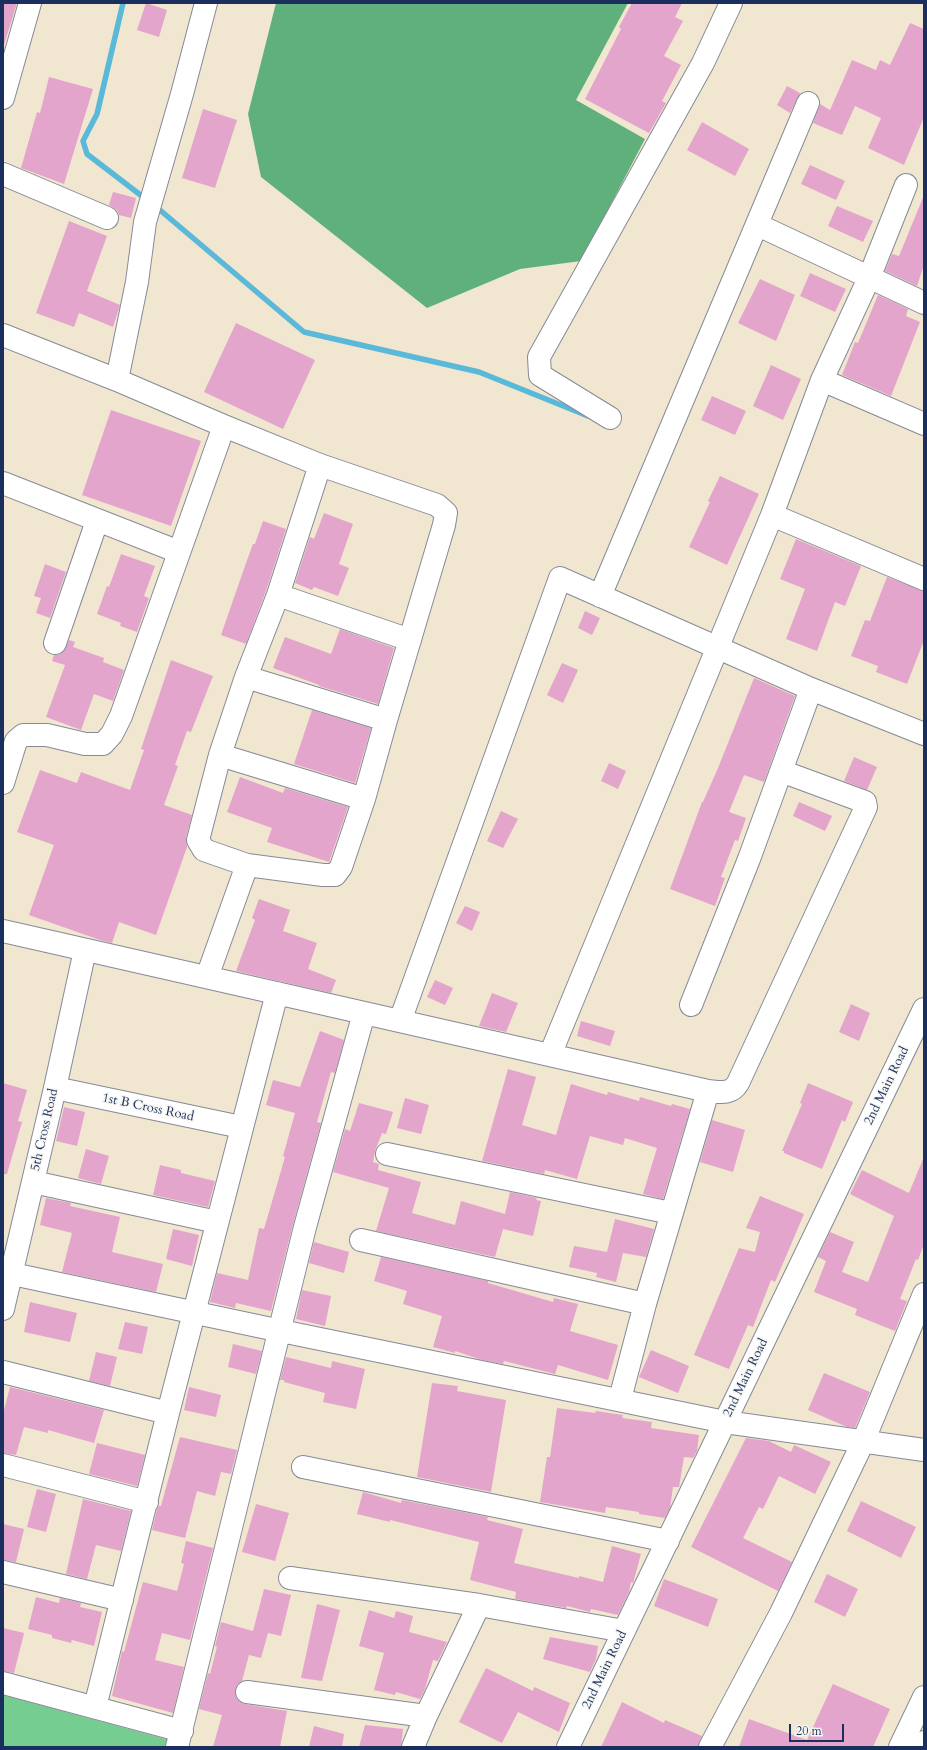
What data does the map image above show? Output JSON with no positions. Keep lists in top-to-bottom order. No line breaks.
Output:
{"streets":{"street":["2nd Main Road","1st B Cross Road","5th Cross Road"]},"crossings":[["1st B Cross Road","5th Cross Road"]],"scale_bar":"20 m"}
